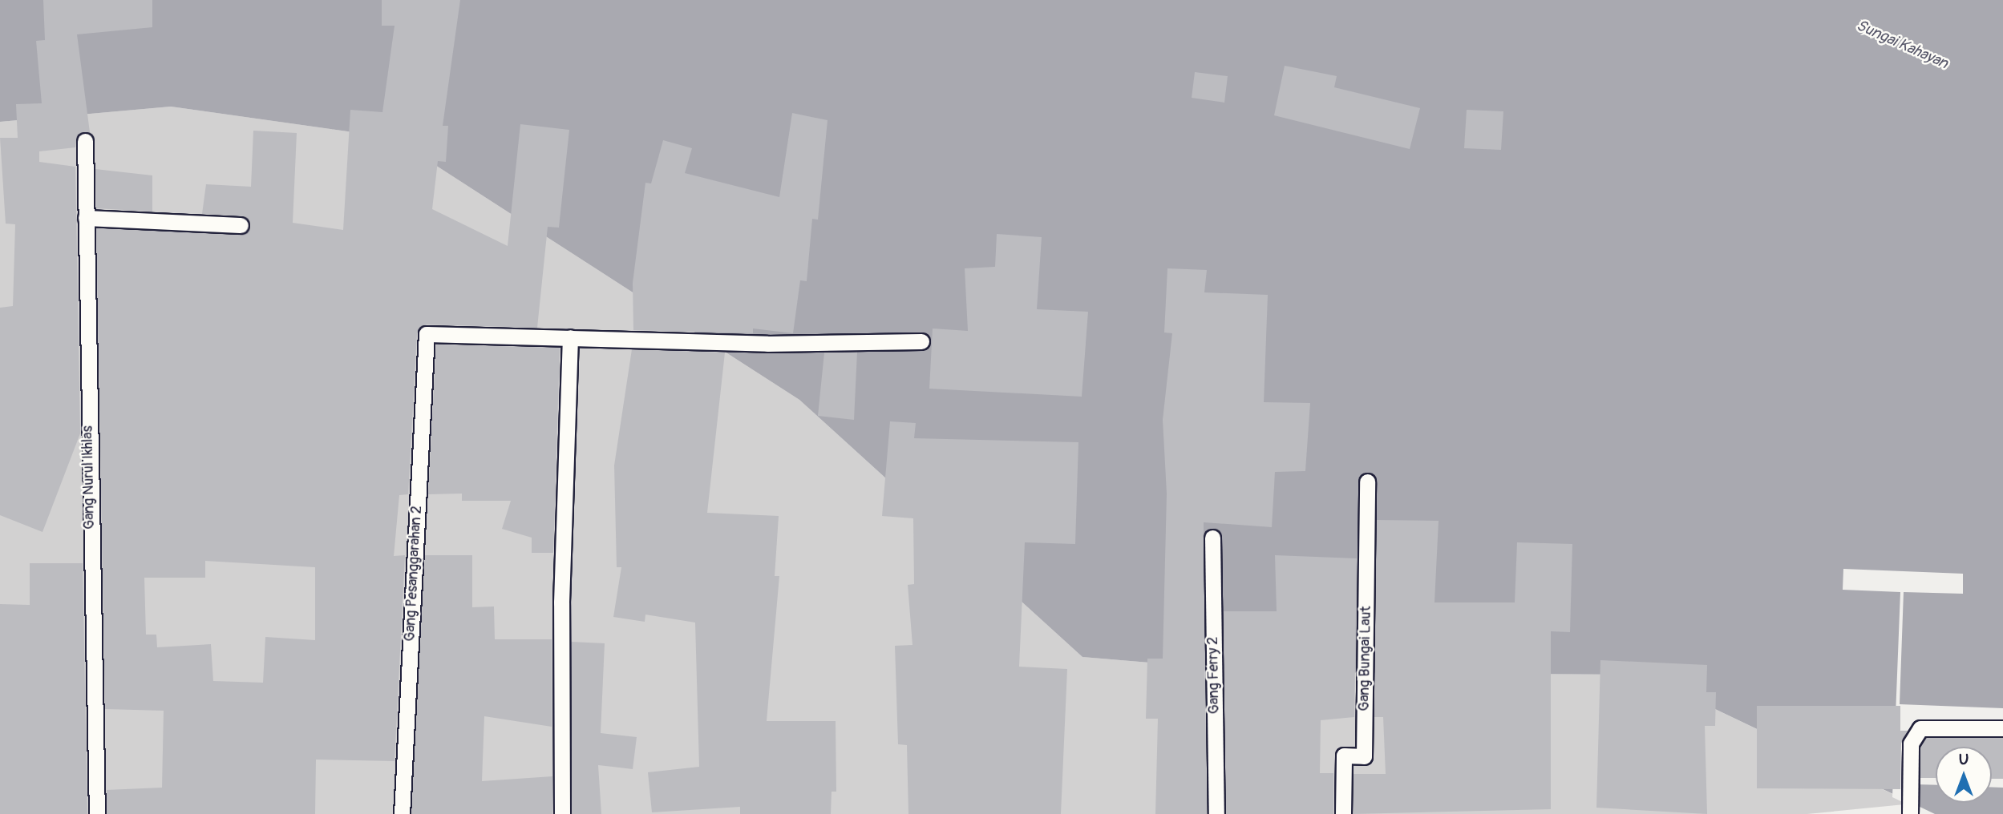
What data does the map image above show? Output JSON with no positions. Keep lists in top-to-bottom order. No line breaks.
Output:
{"streets":{"lane":["Gang Nurul Ikhlas","Gang Pesanggarahan 2","Gang Bungai Laut","Gang Ferry 2"]},"water":["Sungai Kahayan"],"north":"top"}
